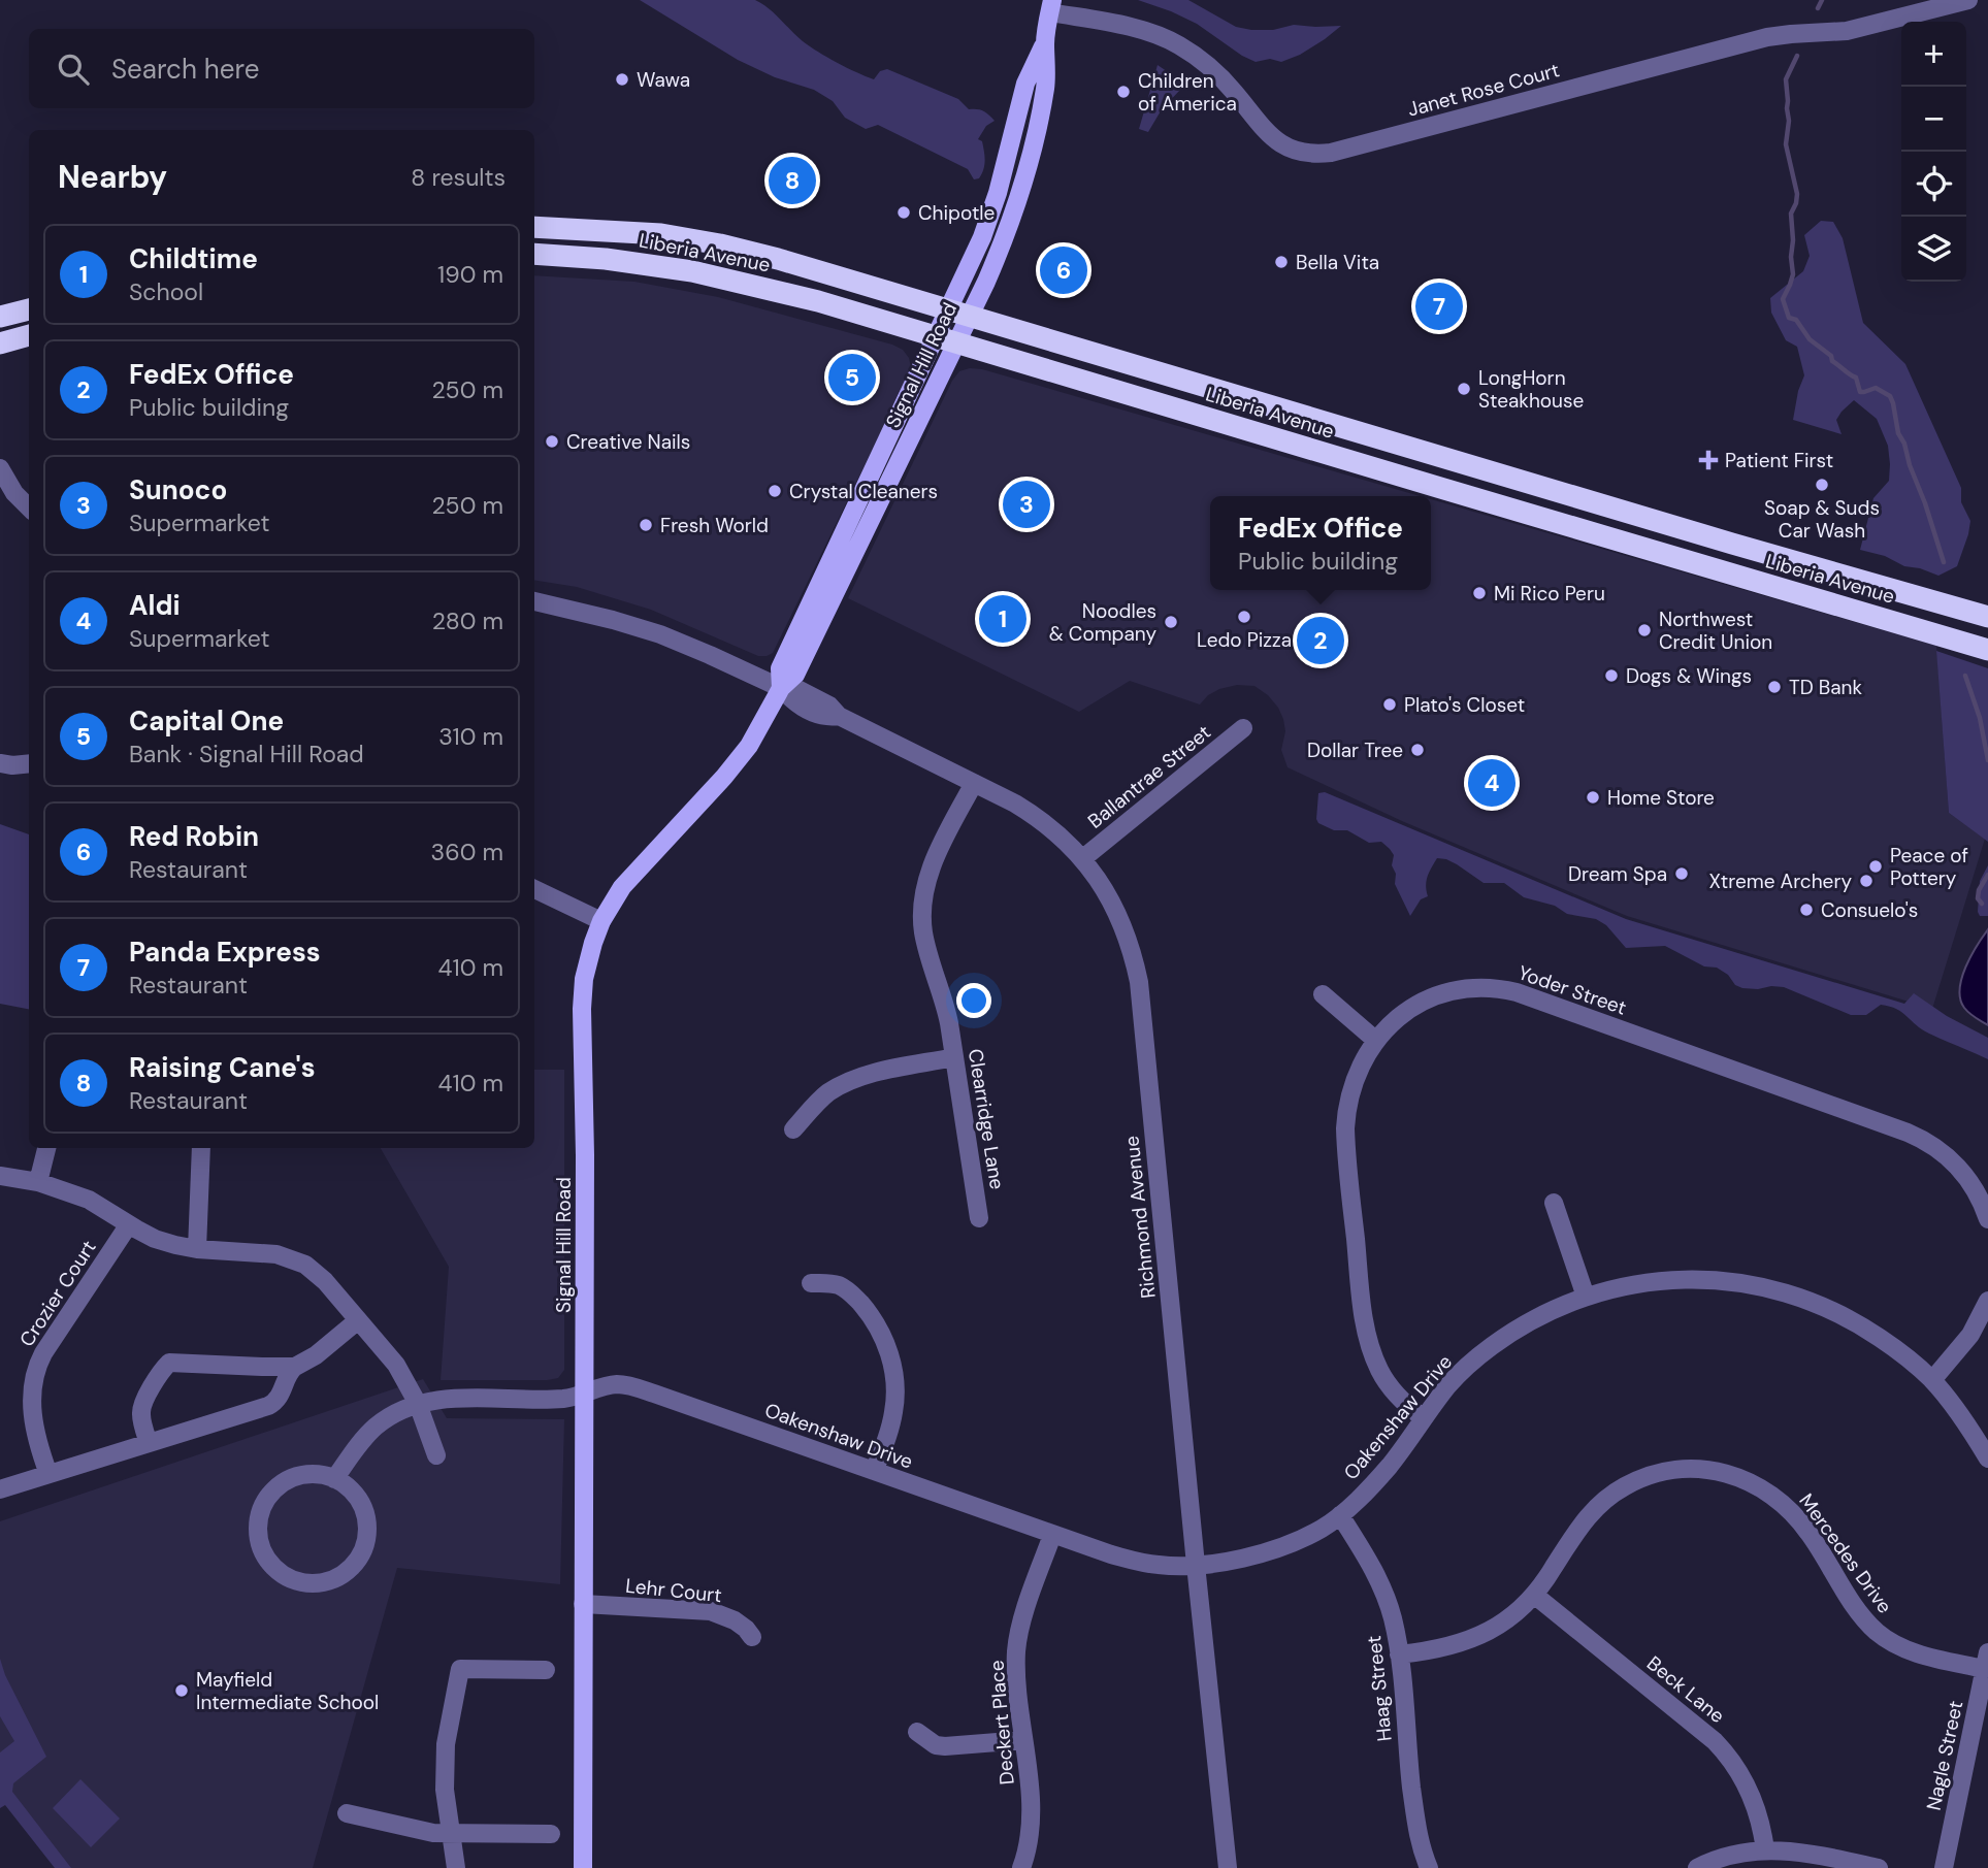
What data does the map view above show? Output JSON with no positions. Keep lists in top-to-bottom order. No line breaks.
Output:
{"streets":{"highway":["Liberia Avenue"],"main road":["Signal Hill Road"],"street":["Janet Rose Court","Ballantrae Street","Yoder Street","Clearridge Lane","Richmond Avenue","Crozier Court","Oakenshaw Drive","Mercedes Drive","Lehr Court","Haag Street","Beck Lane","Deckert Place","Nagle Street"]},"crossings":[["Janet Rose Court","Signal Hill Road"],["Liberia Avenue","Signal Hill Road"],["Signal Hill Road","Richmond Avenue"],["Signal Hill Road","Oakenshaw Drive"],["Signal Hill Road","Lehr Court"],["Ballantrae Street","Richmond Avenue"],["Yoder Street","Oakenshaw Drive"],["Clearridge Lane","Richmond Avenue"],["Richmond Avenue","Oakenshaw Drive"],["Oakenshaw Drive","Haag Street"],["Oakenshaw Drive","Deckert Place"],["Mercedes Drive","Haag Street"],["Mercedes Drive","Beck Lane"],["Mercedes Drive","Nagle Street"]],"places":{"other":["Wawa","Children of America","Chipotle","Bella Vita","LongHorn Steakhouse","Creative Nails","Soap & Suds Car Wash","Crystal Cleaners","Fresh World","Mi Rico Peru","Ledo Pizza","Noodles & Company","Northwest Credit Union","Dogs & Wings","TD Bank","Plato's Closet","Dollar Tree","Home Store","Peace of Pottery","Dream Spa","Xtreme Archery","Consuelo's","Mayfield Intermediate School"],"health":["Patient First"]},"page":{"map_buttons":["+","−"],"search":"Search here","heading":["Nearby","8 results"],"pins":["8","6","7","5","3","1","2","4"],"list":[{"mark":"1","name":"Childtime","note":"School","value":"190 m"},{"mark":"2","name":"FedEx Office","note":"Public building","value":"250 m"},{"mark":"3","name":"Sunoco","note":"Supermarket","value":"250 m"},{"mark":"4","name":"Aldi","note":"Supermarket","value":"280 m"},{"mark":"5","name":"Capital One","note":"Bank · Signal Hill Road","value":"310 m"},{"mark":"6","name":"Red Robin","note":"Restaurant","value":"360 m"},{"mark":"7","name":"Panda Express","note":"Restaurant","value":"410 m"},{"mark":"8","name":"Raising Cane's","note":"Restaurant","value":"410 m"}],"popup":["FedEx Office","Public building"]}}
